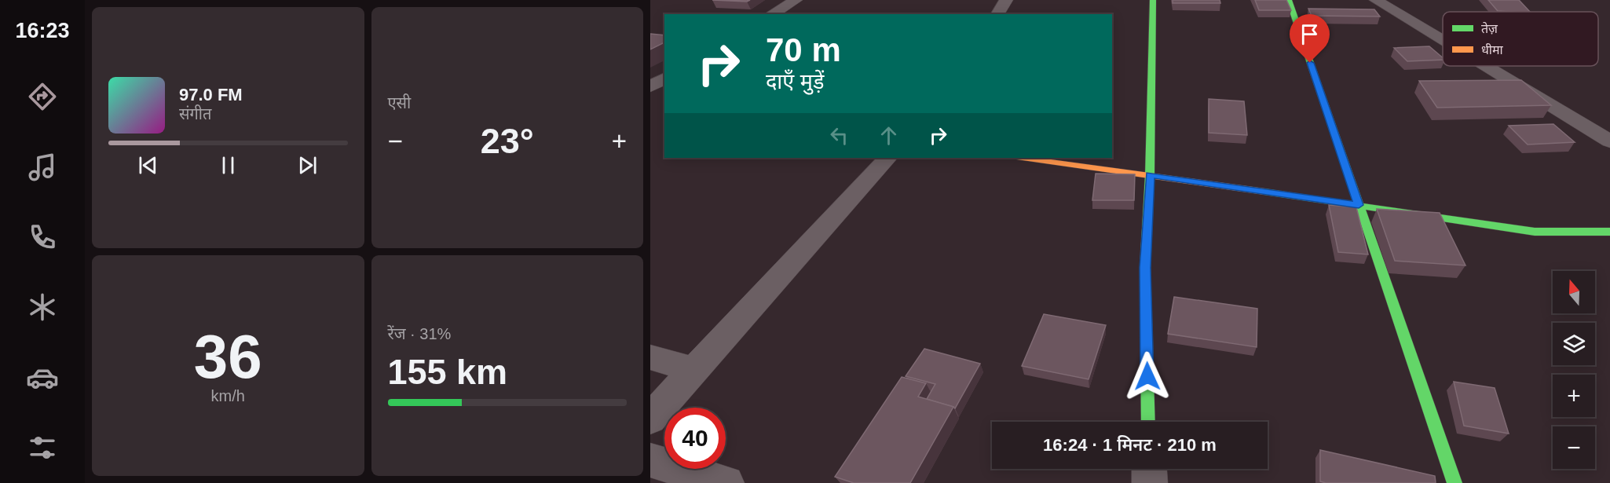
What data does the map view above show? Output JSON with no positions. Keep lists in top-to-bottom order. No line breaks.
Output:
{"legend":["तेज़","धीमा"],"north":"top","page":{"tabs":"16:23","tile":["एसी",["36","km/h"],["रेंज · 31%","155 km"]],"turn":["70 m","दाएँ मुड़ें"],"song":["97.0 FM","संगीत"],"heat":["−","23°","+"],"map_buttons":["+","−"],"limit":"40","trip":"16:24 · 1 मिनट · 210 m"}}
